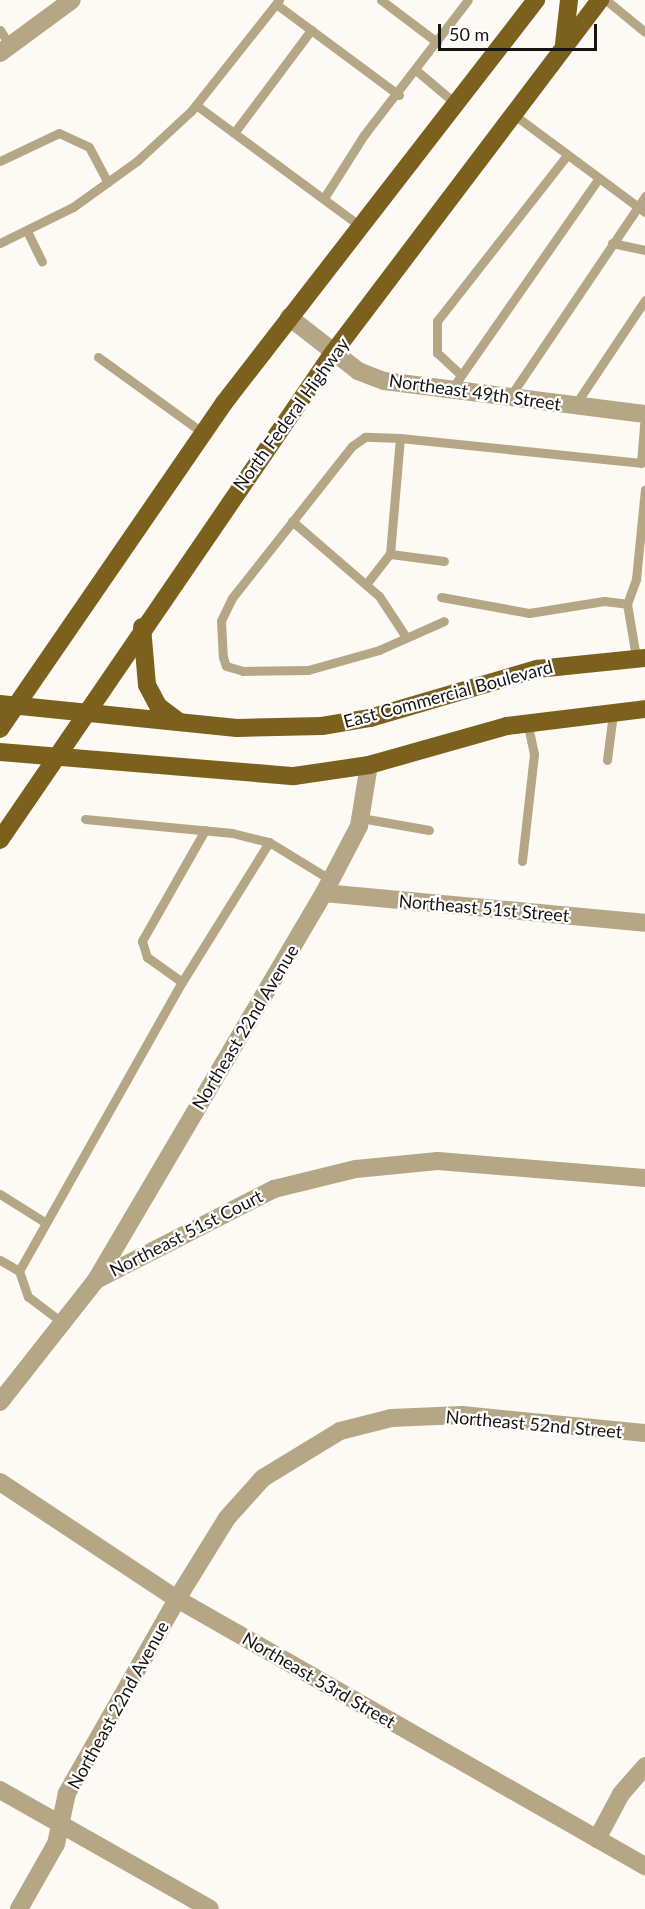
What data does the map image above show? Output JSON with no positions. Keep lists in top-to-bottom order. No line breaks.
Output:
{"streets":{"main road":["North Federal Highway","East Commercial Boulevard"],"street":["Northeast 49th Street","Northeast 51st Street","Northeast 22nd Avenue","Northeast 51st Court","Northeast 52nd Street","Northeast 53rd Street"]},"crossings":[["Northeast 49th Street","North Federal Highway"],["North Federal Highway","East Commercial Boulevard"],["Northeast 51st Street","Northeast 22nd Avenue"],["Northeast 22nd Avenue","Northeast 51st Court"],["Northeast 22nd Avenue","Northeast 52nd Street"],["Northeast 22nd Avenue","Northeast 53rd Street"],["Northeast 52nd Street","Northeast 53rd Street"]],"scale_bar":"50 m"}
